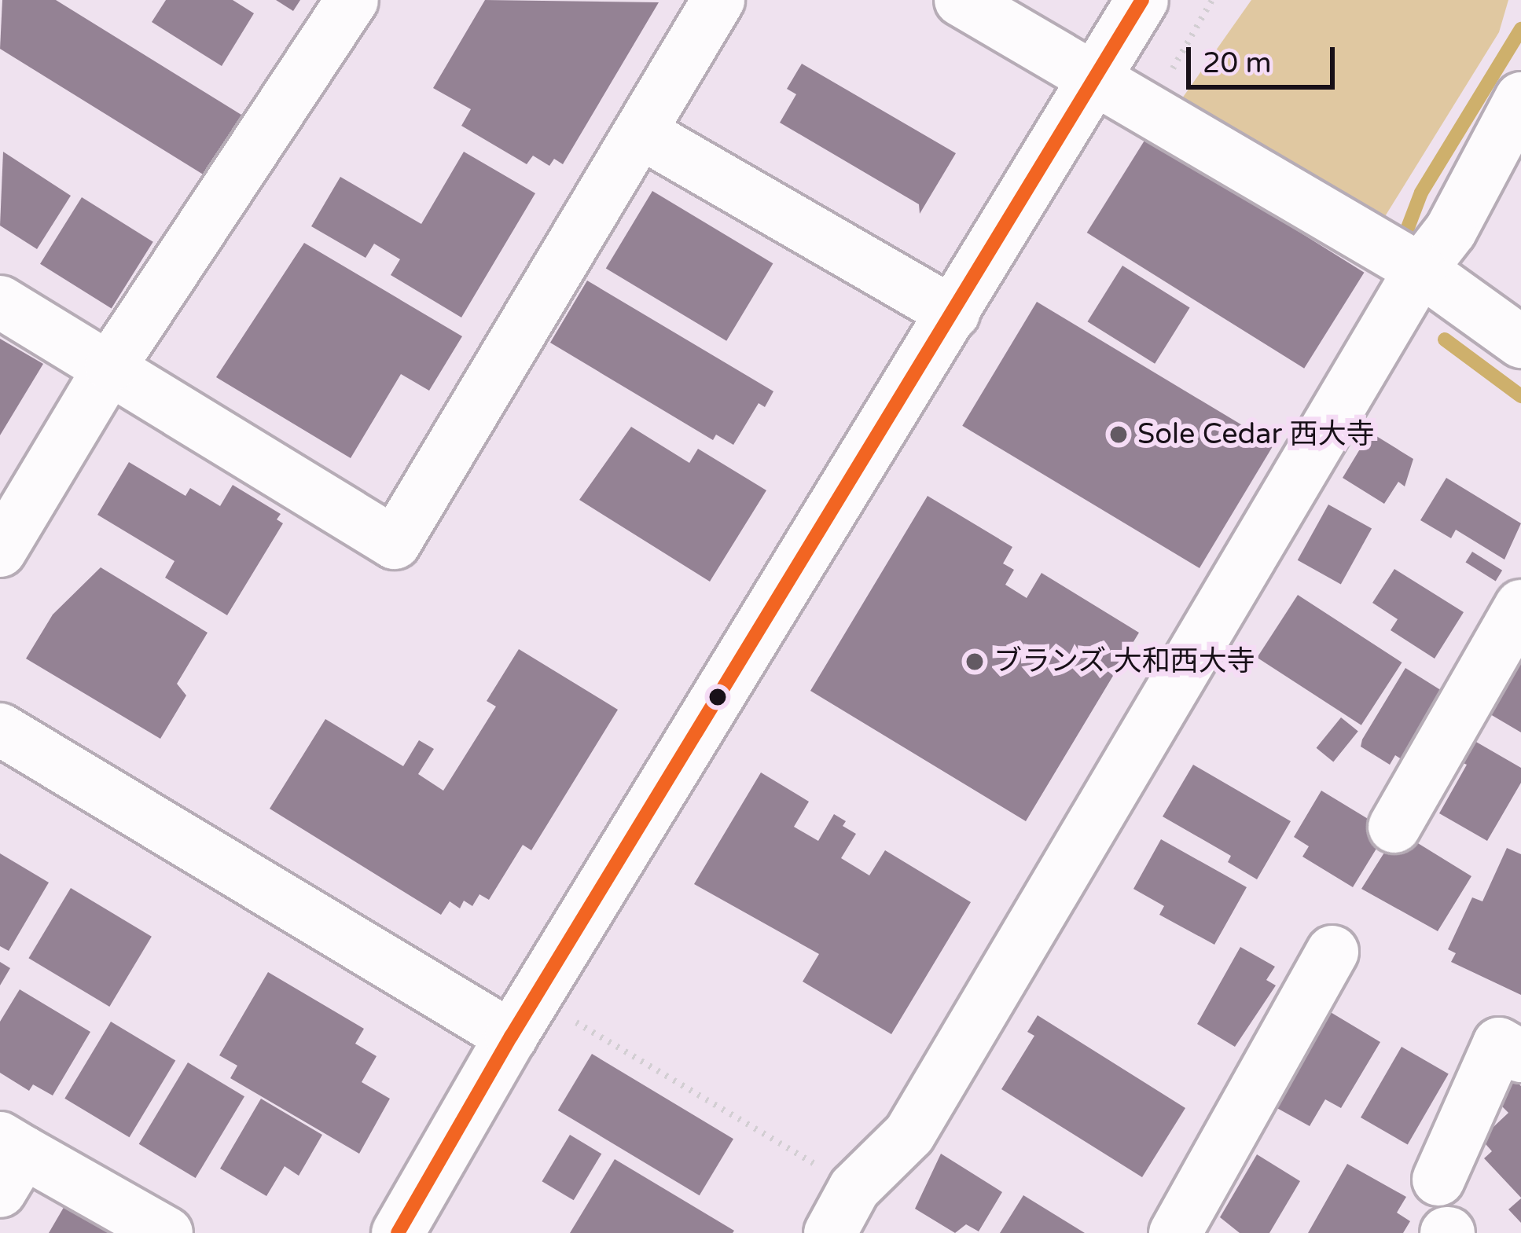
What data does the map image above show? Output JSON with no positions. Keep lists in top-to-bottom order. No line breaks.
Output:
{"places":["Sole Cedar 西大寺","ブランズ 大和西大寺"],"scale_bar":"20 m"}
